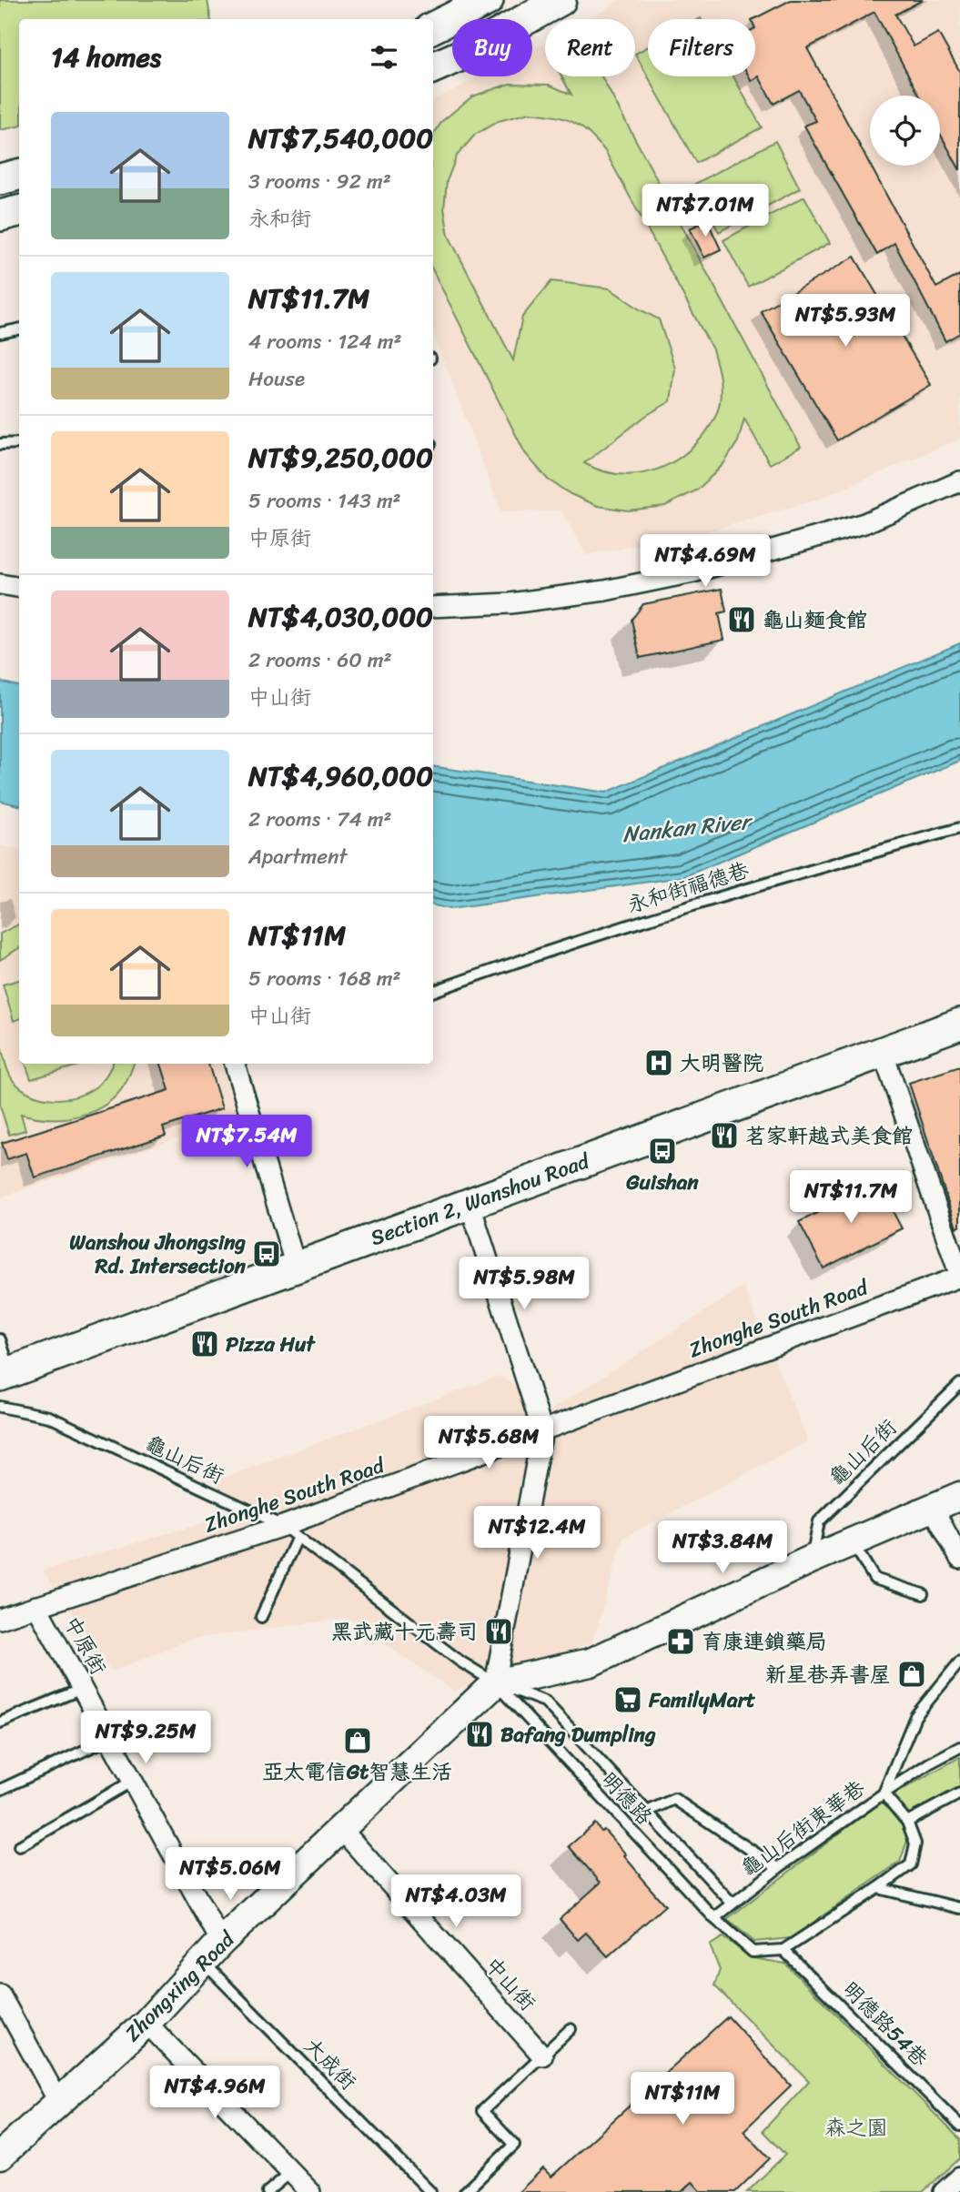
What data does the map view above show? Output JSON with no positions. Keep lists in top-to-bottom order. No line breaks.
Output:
{"streets":{"main road":["Section 2, Wanshou Road"],"street":["Zhonghe South Road","中原街","中山街","Zhongxing Road"],"lane":["永和街福德巷","龜山后街","明德路","龜山后街東華巷","明德路54巷","大成街"]},"crossings":[["Zhonghe South Road","龜山后街"],["Zhonghe South Road","中原街"],["龜山后街","明德路"],["龜山后街","Zhongxing Road"],["中原街","Zhongxing Road"],["中原街","大成街"],["明德路","龜山后街東華巷"],["明德路","Zhongxing Road"],["明德路","明德路54巷"],["中山街","Zhongxing Road"],["Zhongxing Road","大成街"]],"water":["Nankan River"],"parks":["森之園"],"places":{"restaurant":["龜山麵食館","茗家軒越式美食館","Pizza Hut","黑武藏十元壽司","Bafang Dumpling"],"hospital":["大明醫院"],"bus stop":["Guishan","Wanshou Jhongsing Rd. Intersection"],"pharmacy":["育康連鎖藥局"],"shop":["新星巷弄書屋","亞太電信Gt智慧生活"],"supermarket":["FamilyMart"]},"page":{"chip":["Buy","Rent","Filters"],"heading":"14 homes","list":[{"name":"NT$7,540,000","note":"3 rooms · 92 m² · 永和街"},{"name":"NT$11.7M","note":"4 rooms · 124 m² · House"},{"name":"NT$9,250,000","note":"5 rooms · 143 m² · 中原街"},{"name":"NT$4,030,000","note":"2 rooms · 60 m² · 中山街"},{"name":"NT$4,960,000","note":"2 rooms · 74 m² · Apartment"},{"name":"NT$11M","note":"5 rooms · 168 m² · 中山街"}],"price":["NT$7.01M","NT$5.93M","NT$4.69M","NT$7.54M","NT$11.7M","NT$5.98M","NT$5.68M","NT$12.4M","NT$3.84M","NT$9.25M","NT$5.06M","NT$4.03M","NT$4.96M","NT$11M"]}}
